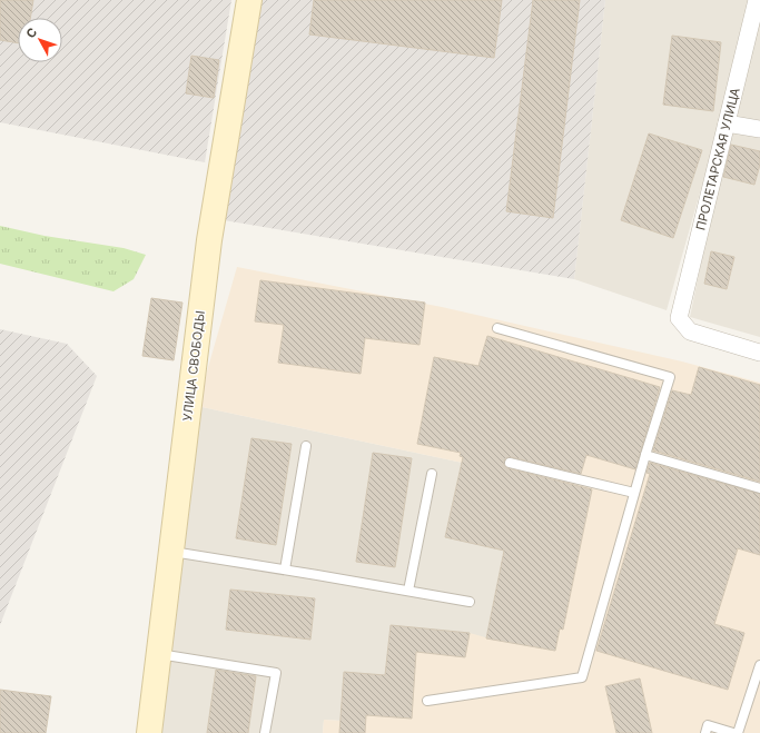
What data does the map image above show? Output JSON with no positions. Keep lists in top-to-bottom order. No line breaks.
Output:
{"streets":{"main road":["УЛИЦА СВОБОДЫ"],"street":["ПРОЛЕТАРСКАЯ УЛИЦА"]},"north":"top left"}
